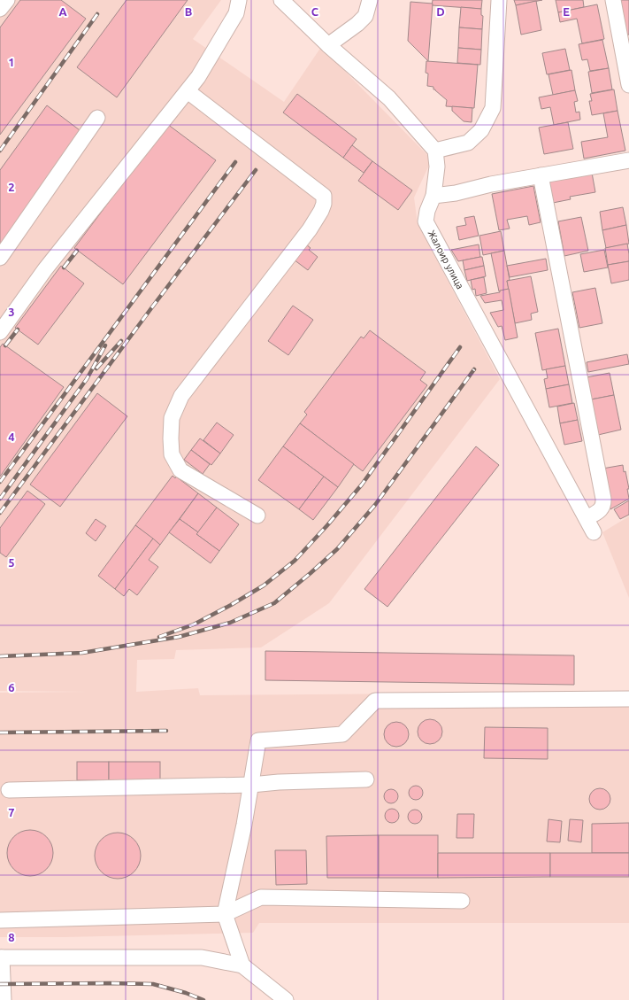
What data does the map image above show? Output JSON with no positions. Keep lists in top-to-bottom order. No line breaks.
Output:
{"streets":{"street":["Жалоир улица"]},"grid":{"columns":["A","B","C","D","E"],"rows":["1","2","3","4","5","6","7","8"]}}
